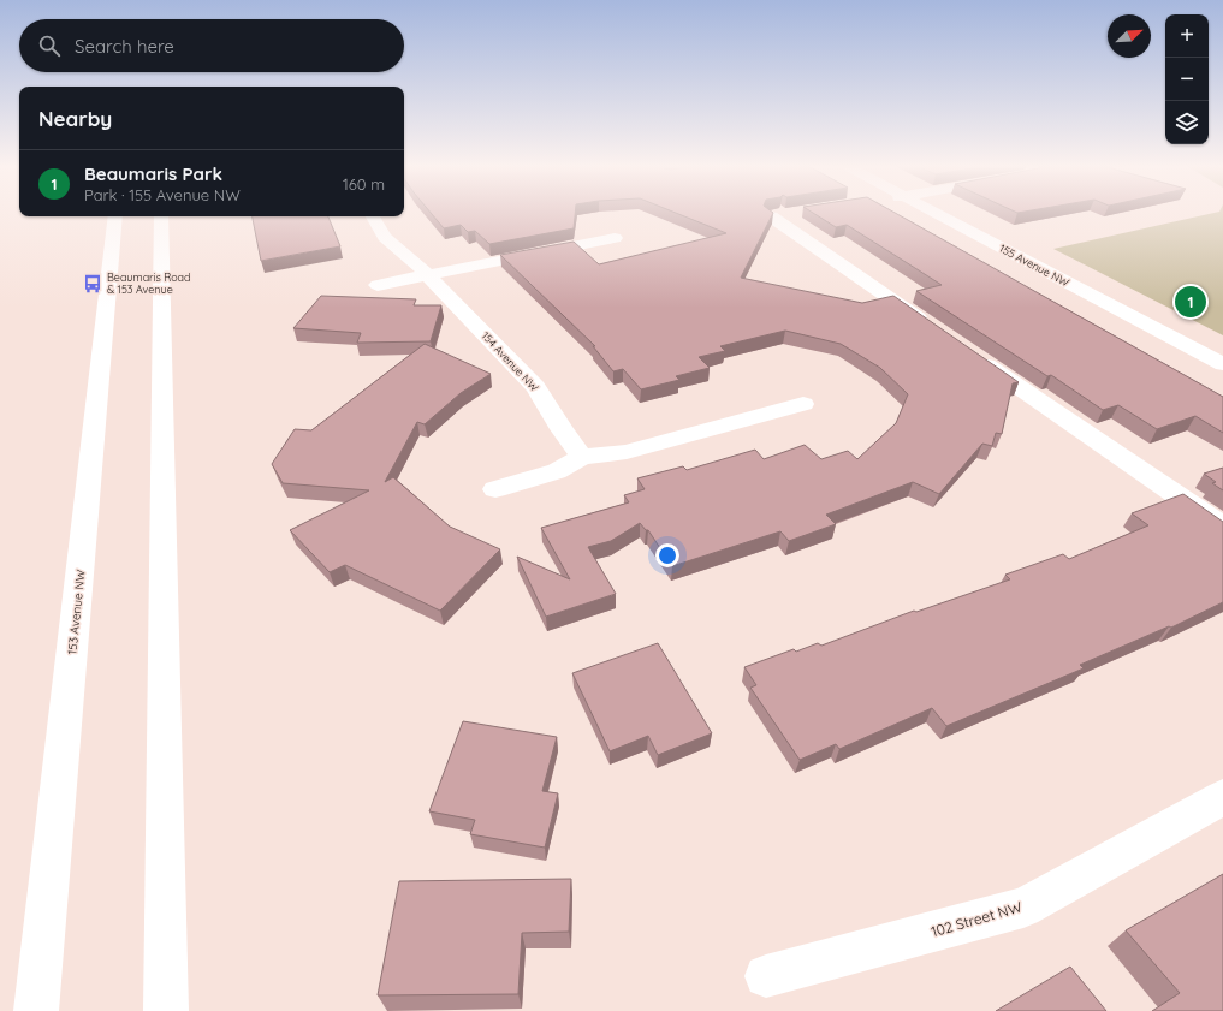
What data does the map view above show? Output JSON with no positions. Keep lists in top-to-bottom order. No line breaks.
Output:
{"streets":{"street":["155 Avenue NW","154 Avenue NW","153 Avenue NW","102 Street NW"]},"places":{"bus stop":["Beaumaris Road & 153 Avenue"]},"north":"top right","page":{"map_buttons":["+","−"],"search":"Search here","heading":"Nearby","list":[{"mark":"1","name":"Beaumaris Park","note":"Park · 155 Avenue NW","value":"160 m"}],"pins":"1"}}
